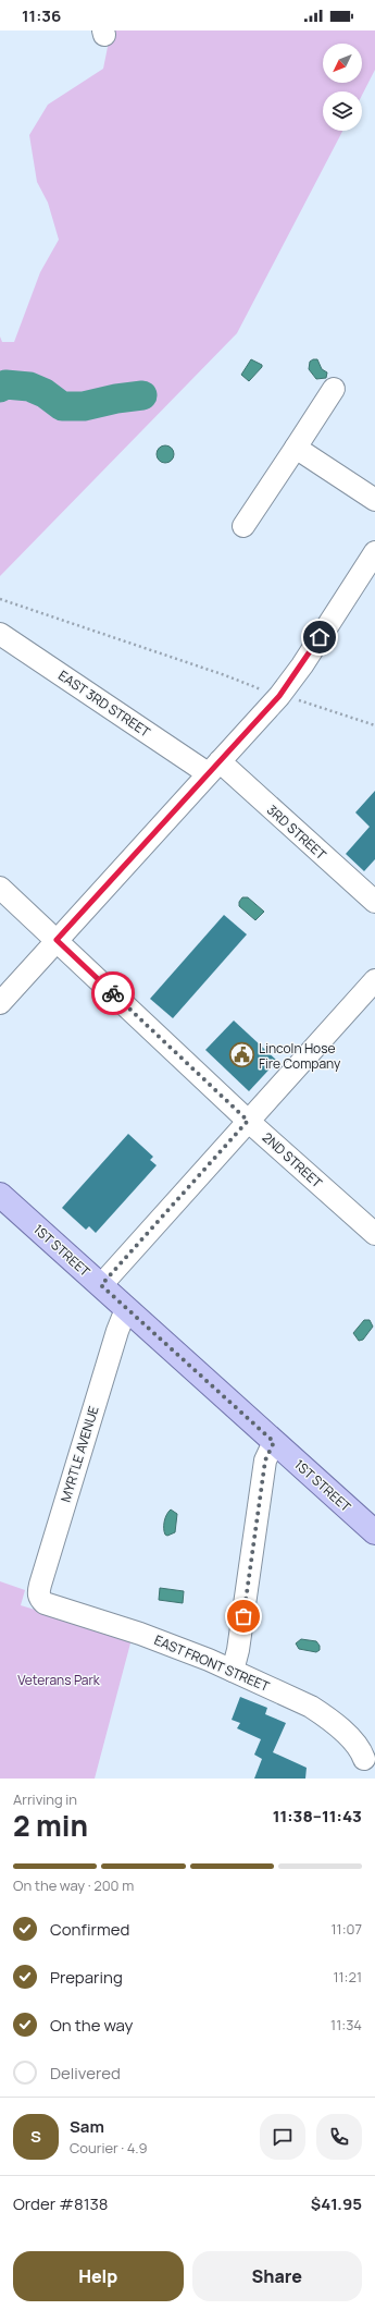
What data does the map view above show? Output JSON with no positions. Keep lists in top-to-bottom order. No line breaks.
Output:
{"streets":{"main road":["1ST STREET"],"street":["EAST 3RD STREET","3RD STREET","2ND STREET","MYRTLE AVENUE","EAST FRONT STREET"]},"crossings":[["EAST 3RD STREET","3RD STREET"],["1ST STREET","MYRTLE AVENUE"],["MYRTLE AVENUE","EAST FRONT STREET"]],"parks":["Veterans Park"],"places":{"public building":["Lincoln Hose Fire Company"]},"north":"bottom left","page":{"status":"11:36","heading":["2 min","Arriving in","11:38–11:43"],"panel":["Sam","Courier · 4.9","Order #8138","$41.95"],"bar":"On the way · 200 m","list":[["Confirmed","11:07"],["Preparing","11:21"],["On the way","11:34"],"Delivered"],"round":"S","buttons":["Help","Share"]}}
